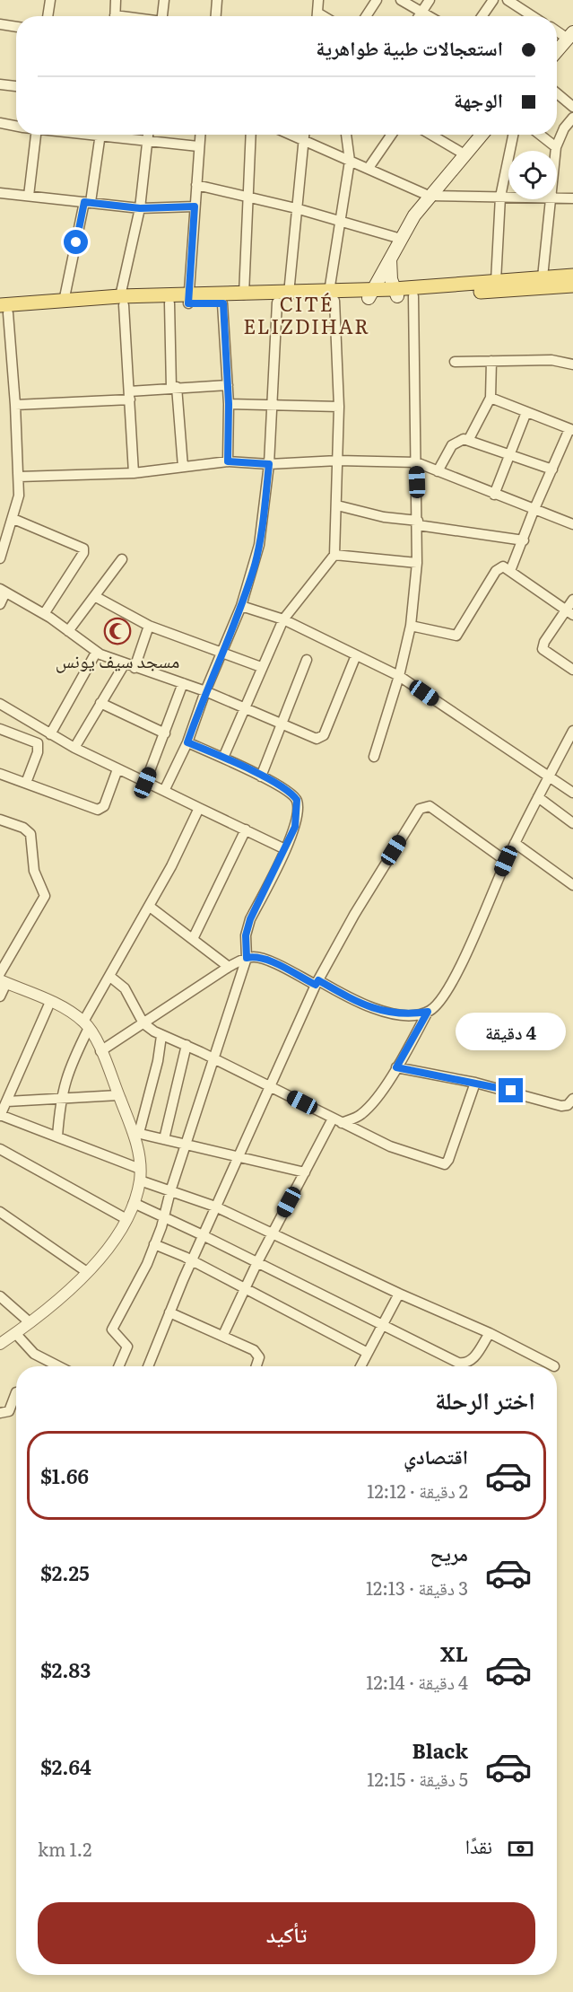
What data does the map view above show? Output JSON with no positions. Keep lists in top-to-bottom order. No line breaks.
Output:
{"districts":["CITÉ ELIZDIHAR"],"places":{"mosque":["مسجد سيف يونس"]},"page":{"banner":["استعجالات طبية طواهرية","الوجهة"],"bubble":"4 دقيقة","heading":"اختر الرحلة","list":[{"name":"اقتصادي","note":"2 دقيقة · 12:12","value":"$1.66"},{"name":"مريح","note":"3 دقيقة · 12:13","value":"$2.25"},{"name":"XL","note":"4 دقيقة · 12:14","value":"$2.83"},{"name":"Black","note":"5 دقيقة · 12:15","value":"$2.64"}],"pay":["نقدًا","1.2 km"],"buttons":"تأكيد"}}
